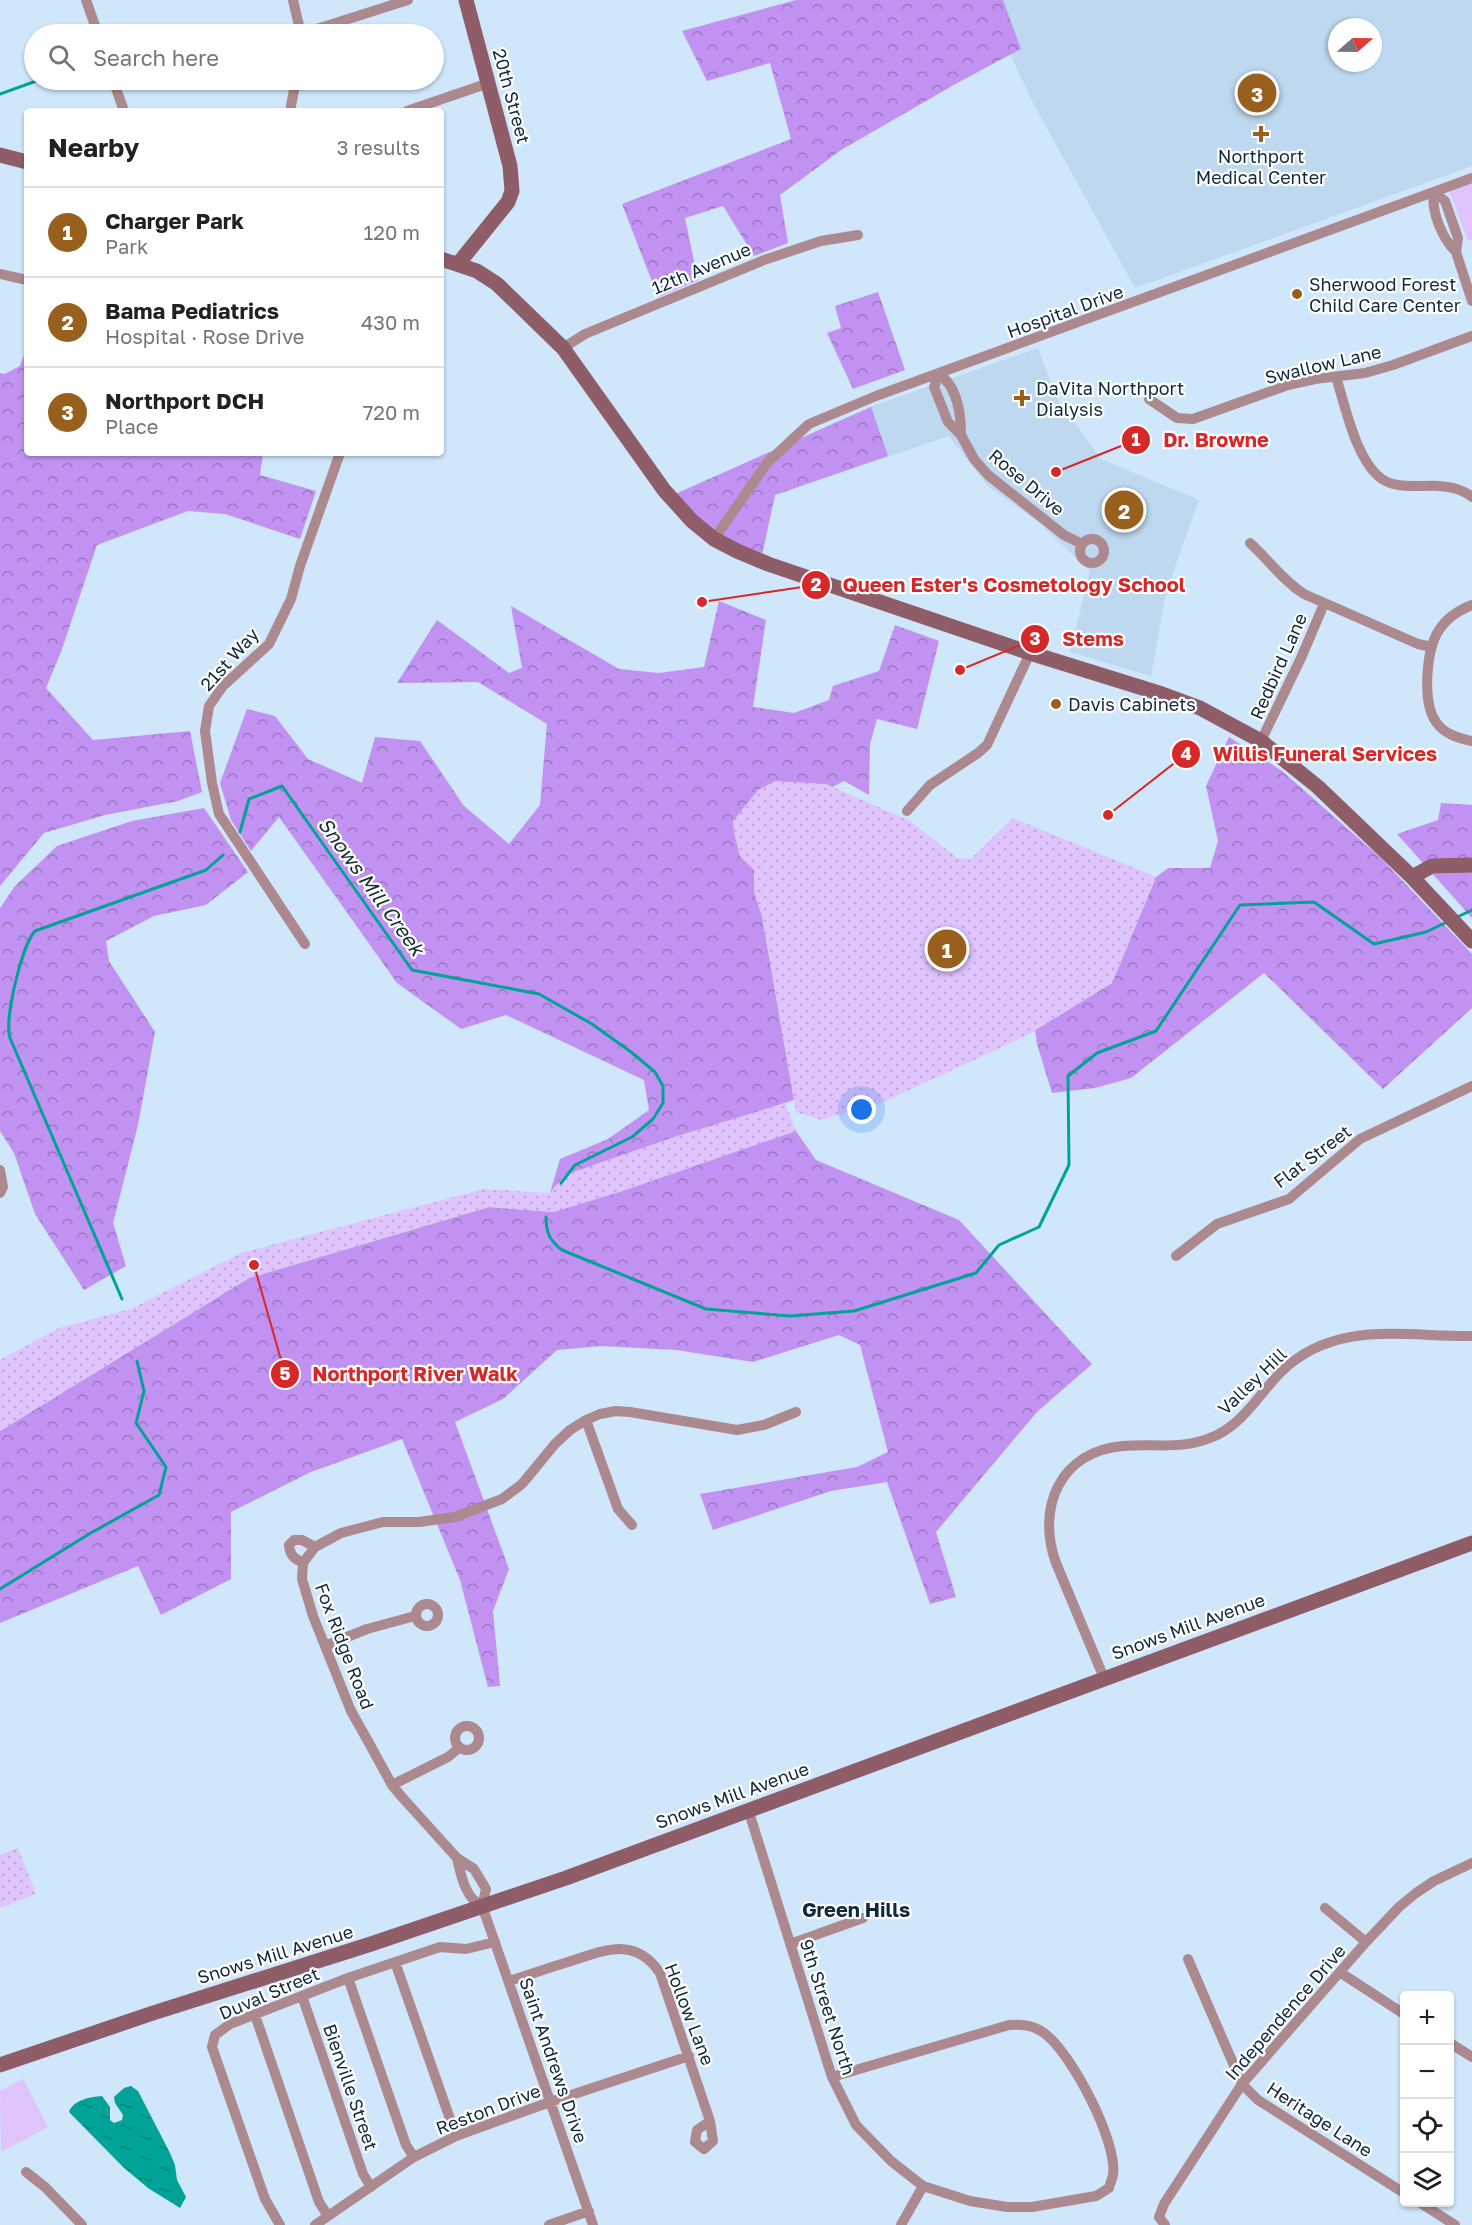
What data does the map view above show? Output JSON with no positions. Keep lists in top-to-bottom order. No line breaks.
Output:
{"streets":{"main road":["20th Street","Snows Mill Avenue"],"street":["12th Avenue","Hospital Drive","Swallow Lane","Rose Drive","21st Way","Redbird Lane","Flat Street","Valley Hill","Fox Ridge Road","Duval Street","9th Street North","Independence Drive","Hollow Lane","Saint Andrews Drive","Bienville Street","Reston Drive","Heritage Lane"]},"crossings":[["Hospital Drive","Rose Drive"],["Valley Hill","Snows Mill Avenue"],["Snows Mill Avenue","Fox Ridge Road"],["Snows Mill Avenue","9th Street North"],["Snows Mill Avenue","Saint Andrews Drive"],["Fox Ridge Road","Saint Andrews Drive"],["Duval Street","Saint Andrews Drive"],["Duval Street","Bienville Street"],["Independence Drive","Heritage Lane"],["Hollow Lane","Saint Andrews Drive"],["Hollow Lane","Reston Drive"],["Saint Andrews Drive","Reston Drive"],["Bienville Street","Reston Drive"]],"districts":["Green Hills"],"water":["Snows Mill Creek"],"places":{"health":["Northport Medical Center","DaVita Northport Dialysis"],"other":["Sherwood Forest Child Care Center","Dr. Browne","Queen Ester's Cosmetology School","Stems","Davis Cabinets","Willis Funeral Services","Northport River Walk"]},"north":"right","page":{"search":"Search here","pins":["3","2","1"],"heading":["Nearby","3 results"],"list":[{"mark":"1","name":"Charger Park","note":"Park","value":"120 m"},{"mark":"2","name":"Bama Pediatrics","note":"Hospital · Rose Drive","value":"430 m"},{"mark":"3","name":"Northport DCH","note":"Place","value":"720 m"}],"map_buttons":["+","−"]}}
